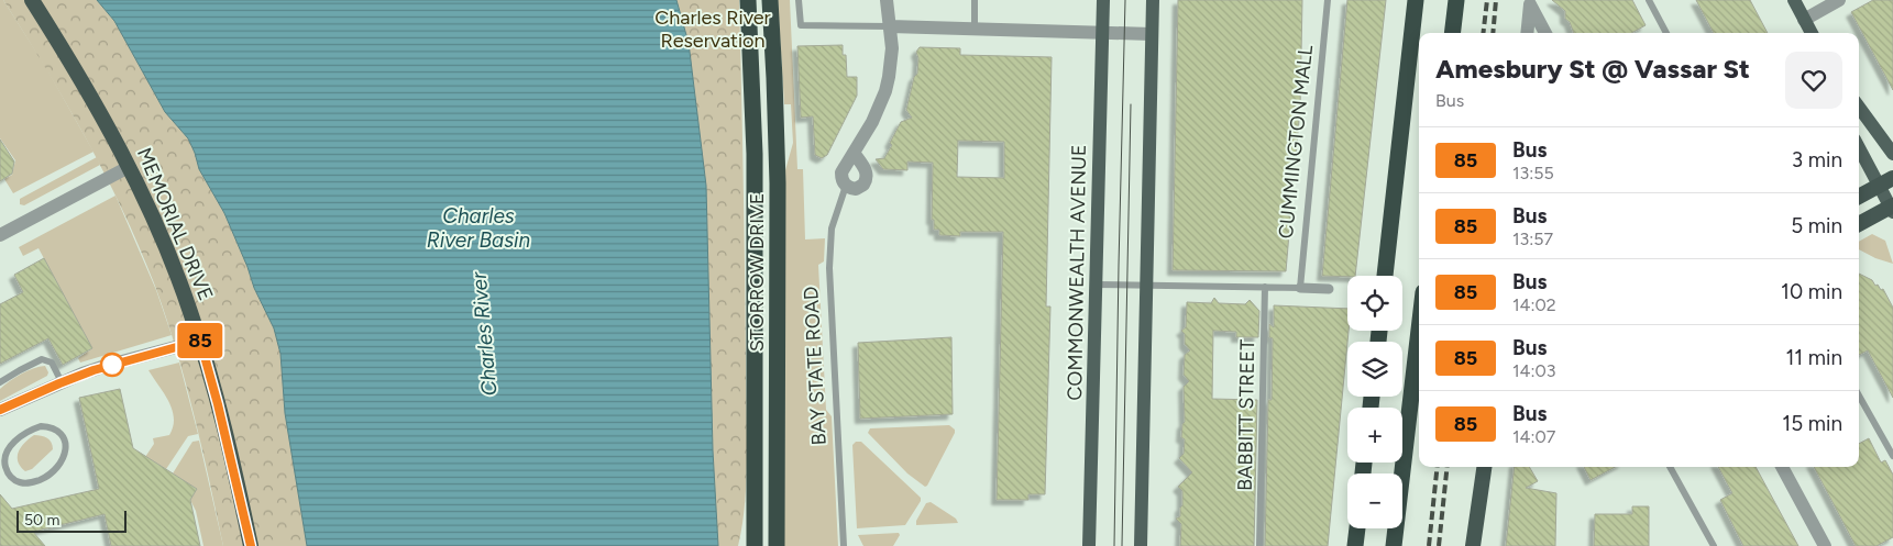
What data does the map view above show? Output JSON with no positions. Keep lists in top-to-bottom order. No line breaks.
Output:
{"streets":{"highway":["MEMORIAL DRIVE","STORROW DRIVE"],"main road":["COMMONWEALTH AVENUE"],"street":["BAY STATE ROAD"],"lane":["CUMMINGTON MALL","BABBITT STREET"]},"water":["Charles River Basin","Charles River"],"parks":["Charles River Reservation"],"lines":["bus line 85"],"scale_bar":"50 m","page":{"on_map":"85","heading":["Amesbury St @ Vassar St","Bus"],"list":[{"mark":"85","name":"Bus","note":"13:55","value":"3 min"},{"mark":"85","name":"Bus","note":"13:57","value":"5 min"},{"mark":"85","name":"Bus","note":"14:02","value":"10 min"},{"mark":"85","name":"Bus","note":"14:03","value":"11 min"},{"mark":"85","name":"Bus","note":"14:07","value":"15 min"}],"map_buttons":["+","−"],"scale":"50 m"}}
